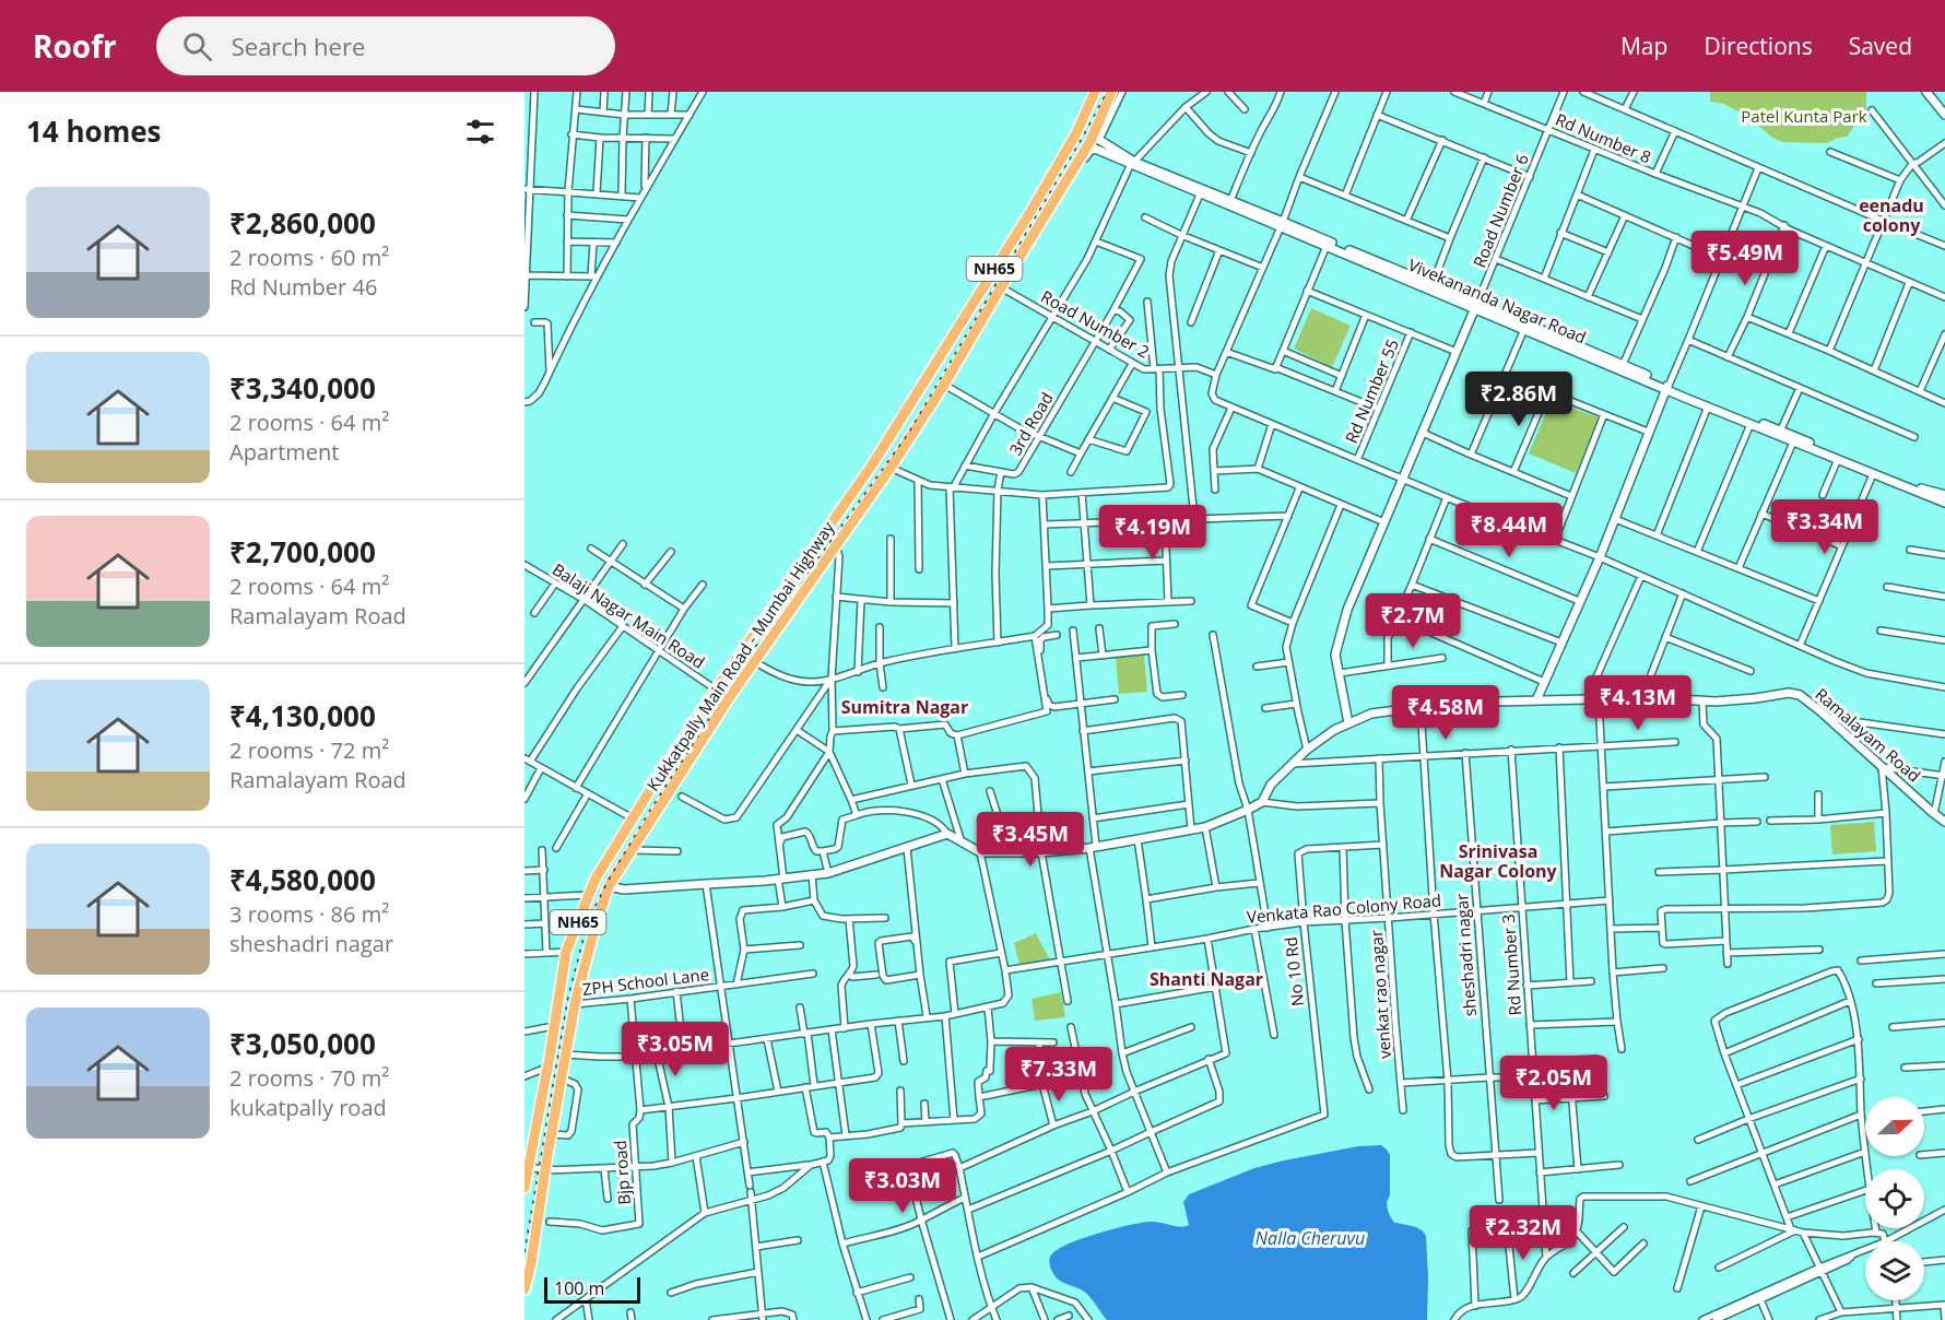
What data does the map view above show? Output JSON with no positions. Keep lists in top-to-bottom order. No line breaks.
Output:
{"streets":{"highway":["NH65","Kukkatpally Main Road - Mumbai Highway"],"street":["Rd Number 8","Road Number 6","Vivekananda Nagar Road","Road Number 2","Rd Number 55","3rd Road","Balaji Nagar Main Road","Ramalayam Road","Venkata Rao Colony Road","sheshadri nagar","Rd Number 3","No 10 Rd","ZPH School Lane","venkat rao nagar","Bjp road"]},"crossings":[["Rd Number 8","Road Number 6"],["Road Number 6","Vivekananda Nagar Road"],["Vivekananda Nagar Road","Kukkatpally Main Road - Mumbai Highway"],["Road Number 2","3rd Road"],["Road Number 2","Kukkatpally Main Road - Mumbai Highway"],["Balaji Nagar Main Road","Kukkatpally Main Road - Mumbai Highway"],["Kukkatpally Main Road - Mumbai Highway","ZPH School Lane"],["Venkata Rao Colony Road","sheshadri nagar"],["Venkata Rao Colony Road","Rd Number 3"],["Venkata Rao Colony Road","No 10 Rd"],["Venkata Rao Colony Road","venkat rao nagar"],["No 10 Rd","venkat rao nagar"],["ZPH School Lane","Bjp road"]],"districts":["eenadu colony","Sumitra Nagar","Srinivasa Nagar Colony","Shanti Nagar"],"water":["Nalla Cheruvu"],"parks":["Patel Kunta Park"],"scale_bar":"100 m","north":"right","page":{"header":"Roofr","search":"Search here","nav":["Map","Directions","Saved"],"heading":"14 homes","list":[{"name":"₹2,860,000","note":"2 rooms · 60 m² · Rd Number 46"},{"name":"₹3,340,000","note":"2 rooms · 64 m² · Apartment"},{"name":"₹2,700,000","note":"2 rooms · 64 m² · Ramalayam Road"},{"name":"₹4,130,000","note":"2 rooms · 72 m² · Ramalayam Road"},{"name":"₹4,580,000","note":"3 rooms · 86 m² · sheshadri nagar"},{"name":"₹3,050,000","note":"2 rooms · 70 m² · kukatpally road"}],"price":["₹5.49M","₹2.86M","₹3.34M","₹8.44M","₹4.19M","₹2.7M","₹4.13M","₹4.58M","₹3.45M","₹3.05M","₹7.33M","₹2.05M","₹3.03M","₹2.32M"],"scale":"100 m"}}
